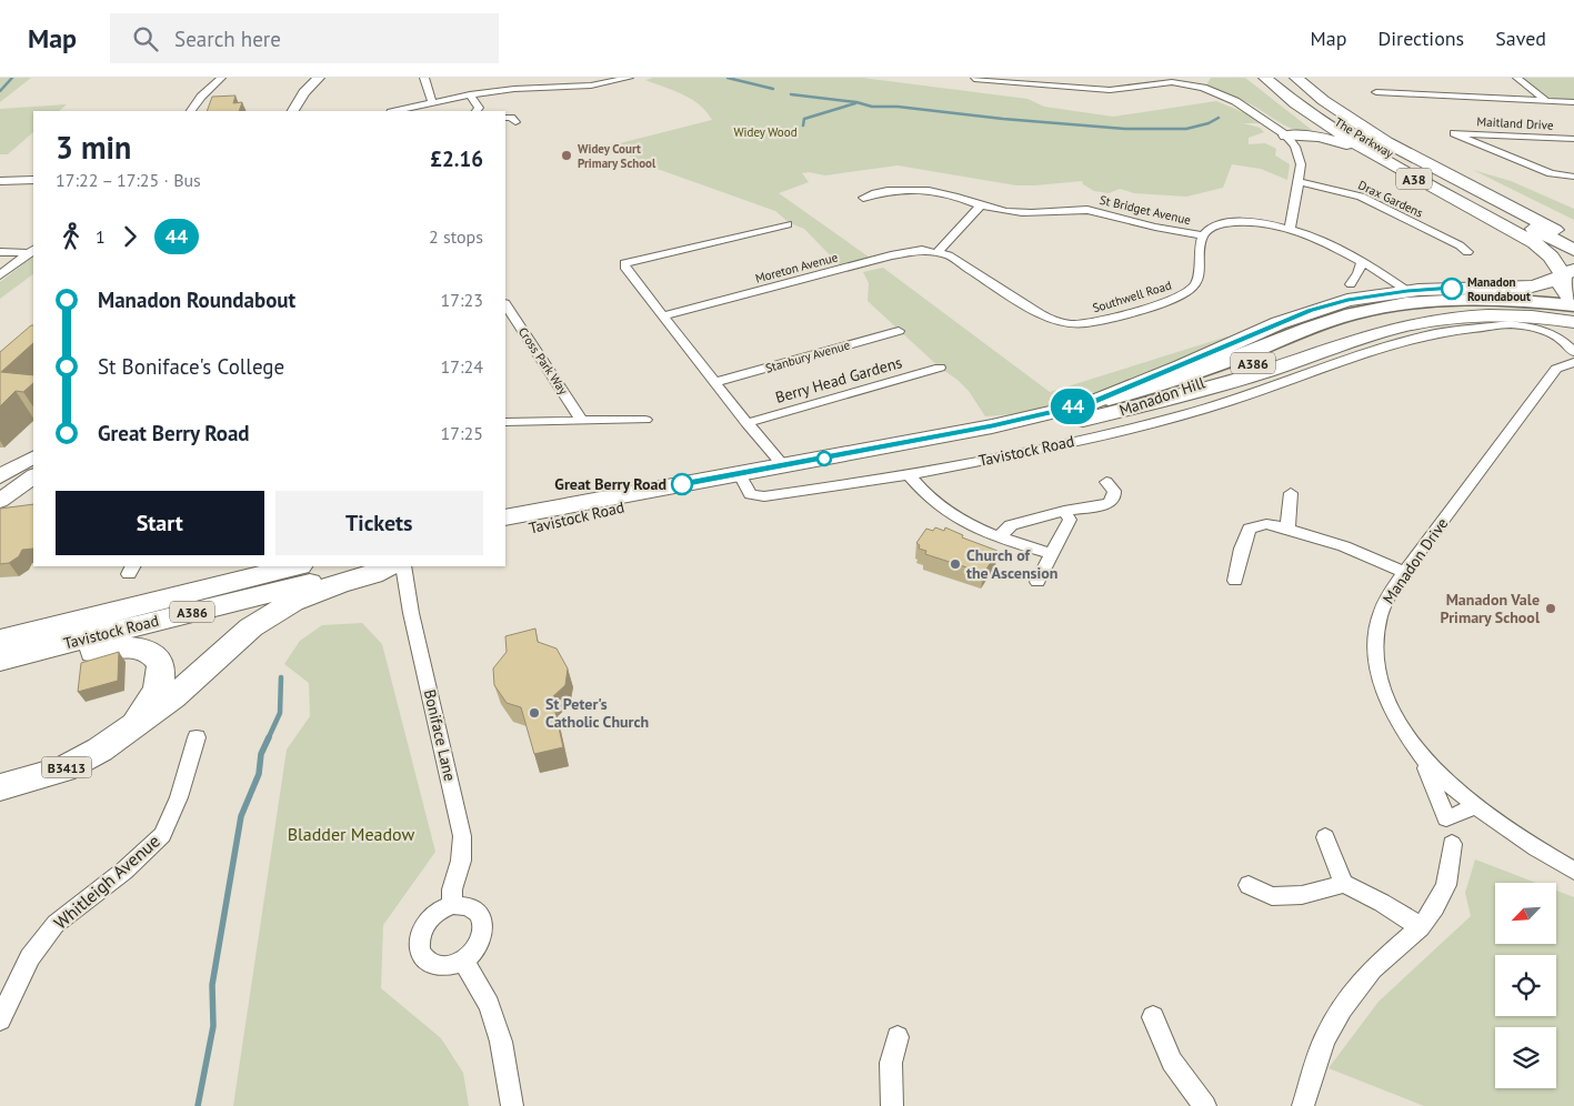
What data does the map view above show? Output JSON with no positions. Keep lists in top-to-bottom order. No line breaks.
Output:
{"streets":{"highway":["The Parkway","A38","A386","Manadon Hill","Tavistock Road","B3413"],"street":["Maitland Drive","Drax Gardens","St Bridget Avenue","Moreton Avenue","Southwell Road","Stanbury Avenue","Cross Park Way","Berry Head Gardens","Manadon Drive","Boniface Lane","Whitleigh Avenue"]},"crossings":[["St Bridget Avenue","Southwell Road"],["Moreton Avenue","Southwell Road"],["Manadon Hill","Tavistock Road"]],"parks":["Widey Wood","Bladder Meadow"],"places":["Widey Court Primary School","Manadon Roundabout","Great Berry Road","Church of the Ascension","Manadon Vale Primary School","St Peter's Catholic Church"],"lines":["bus line 44"],"north":"bottom left","page":{"header":"Map","search":"Search here","nav":["Map","Directions","Saved"],"on_map":"44","heading":["3 min","17:22 – 17:25 · Bus","£2.16"],"legs":["1","44","2 stops"],"list":[{"name":"Manadon Roundabout","value":"17:23"},{"name":"St Boniface's College","value":"17:24"},{"name":"Great Berry Road","value":"17:25"}],"buttons":["Start","Tickets"]}}
